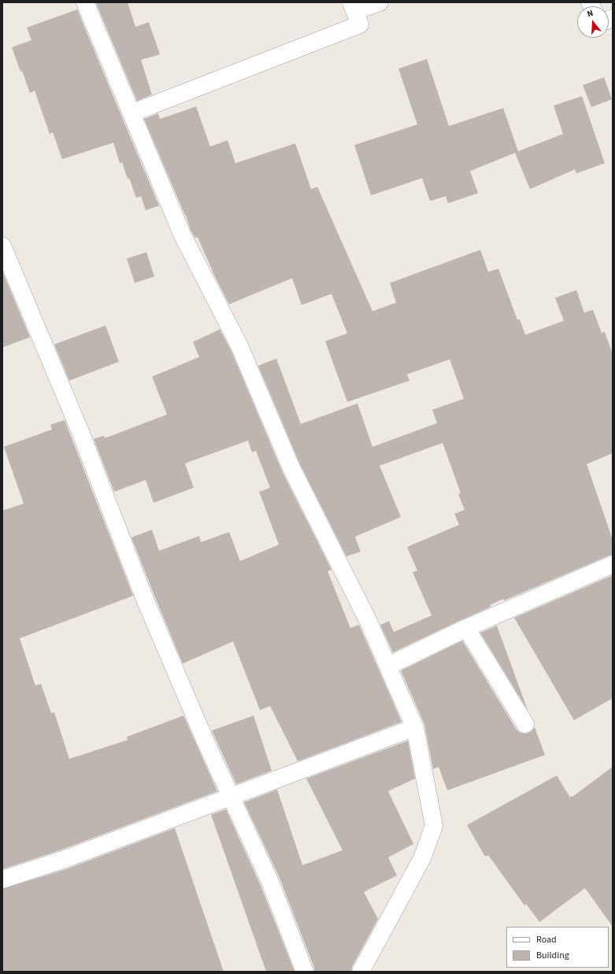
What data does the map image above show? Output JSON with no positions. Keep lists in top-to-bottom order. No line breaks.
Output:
{"legend":["Road","Building"],"north":"top"}
